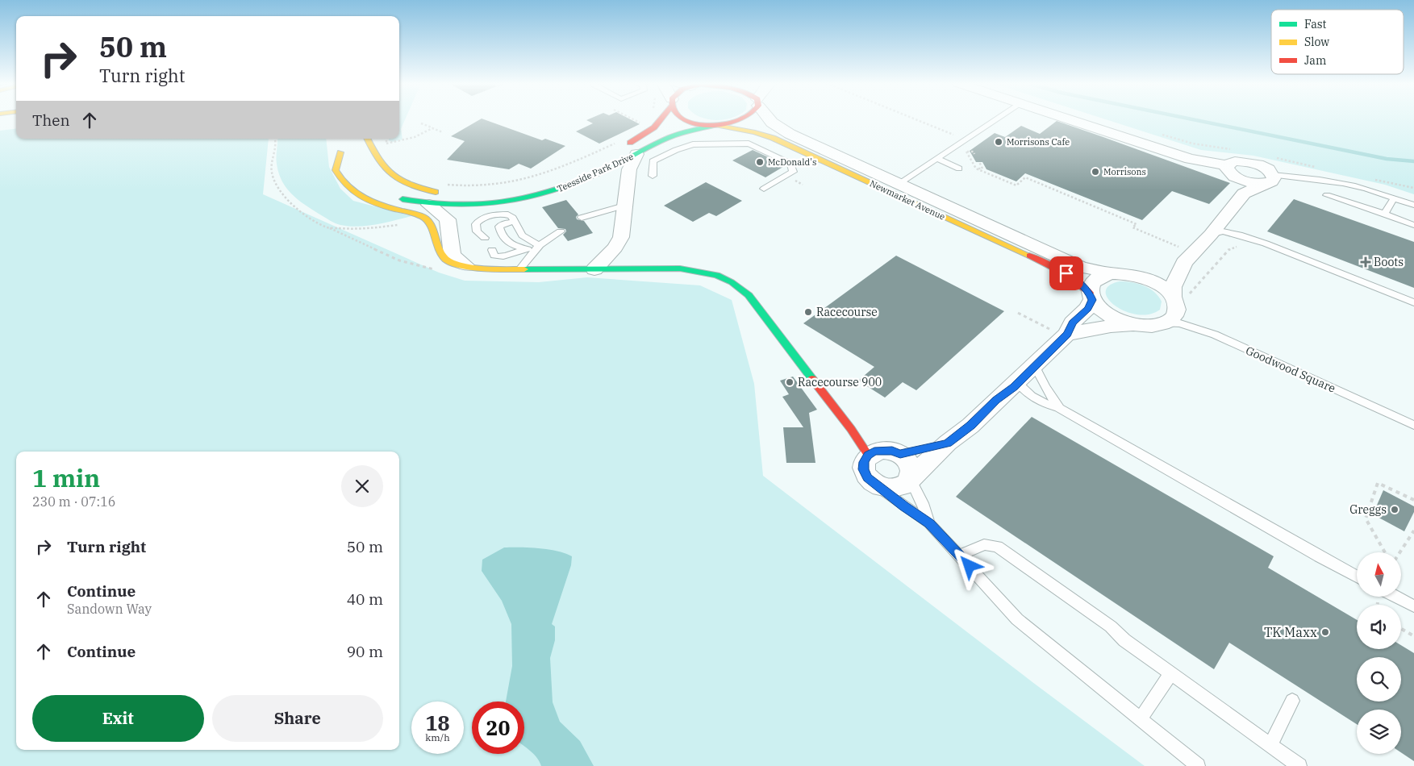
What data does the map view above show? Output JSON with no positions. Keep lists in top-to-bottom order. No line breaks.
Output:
{"streets":{"main road":["Teesside Park Drive","Newmarket Avenue"],"lane":["Goodwood Square"]},"crossings":[["Teesside Park Drive","Newmarket Avenue"]],"places":{"other":["Morrisons Cafe","McDonald's","Morrisons","Racecourse","Racecourse 900","Greggs","TK Maxx"],"health":["Boots"]},"legend":["Fast","Slow","Jam"],"north":"top","page":{"turn":["50 m","Turn right"],"then":"Then","heading":["1 min","230 m · 07:16"],"list":[{"name":"Turn right","value":"50 m"},{"name":"Continue","note":"Sandown Way","value":"40 m"},{"name":"Continue","value":"90 m"}],"buttons":["Exit","Share"],"speed":"18 km/h","limit":"20"}}
